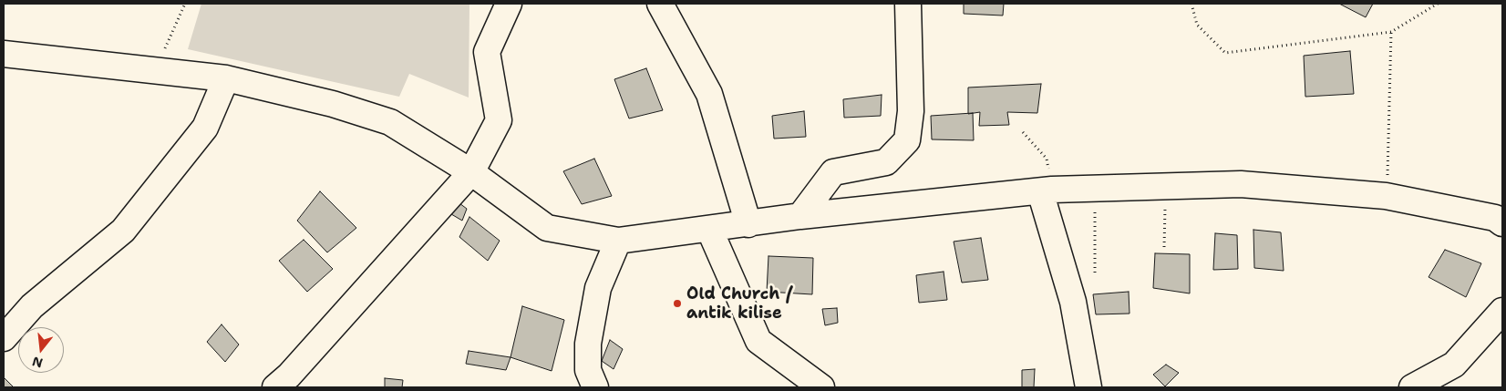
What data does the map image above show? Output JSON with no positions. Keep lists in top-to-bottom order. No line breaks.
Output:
{"places":["Old Church / antik kilise"],"north":"bottom"}
